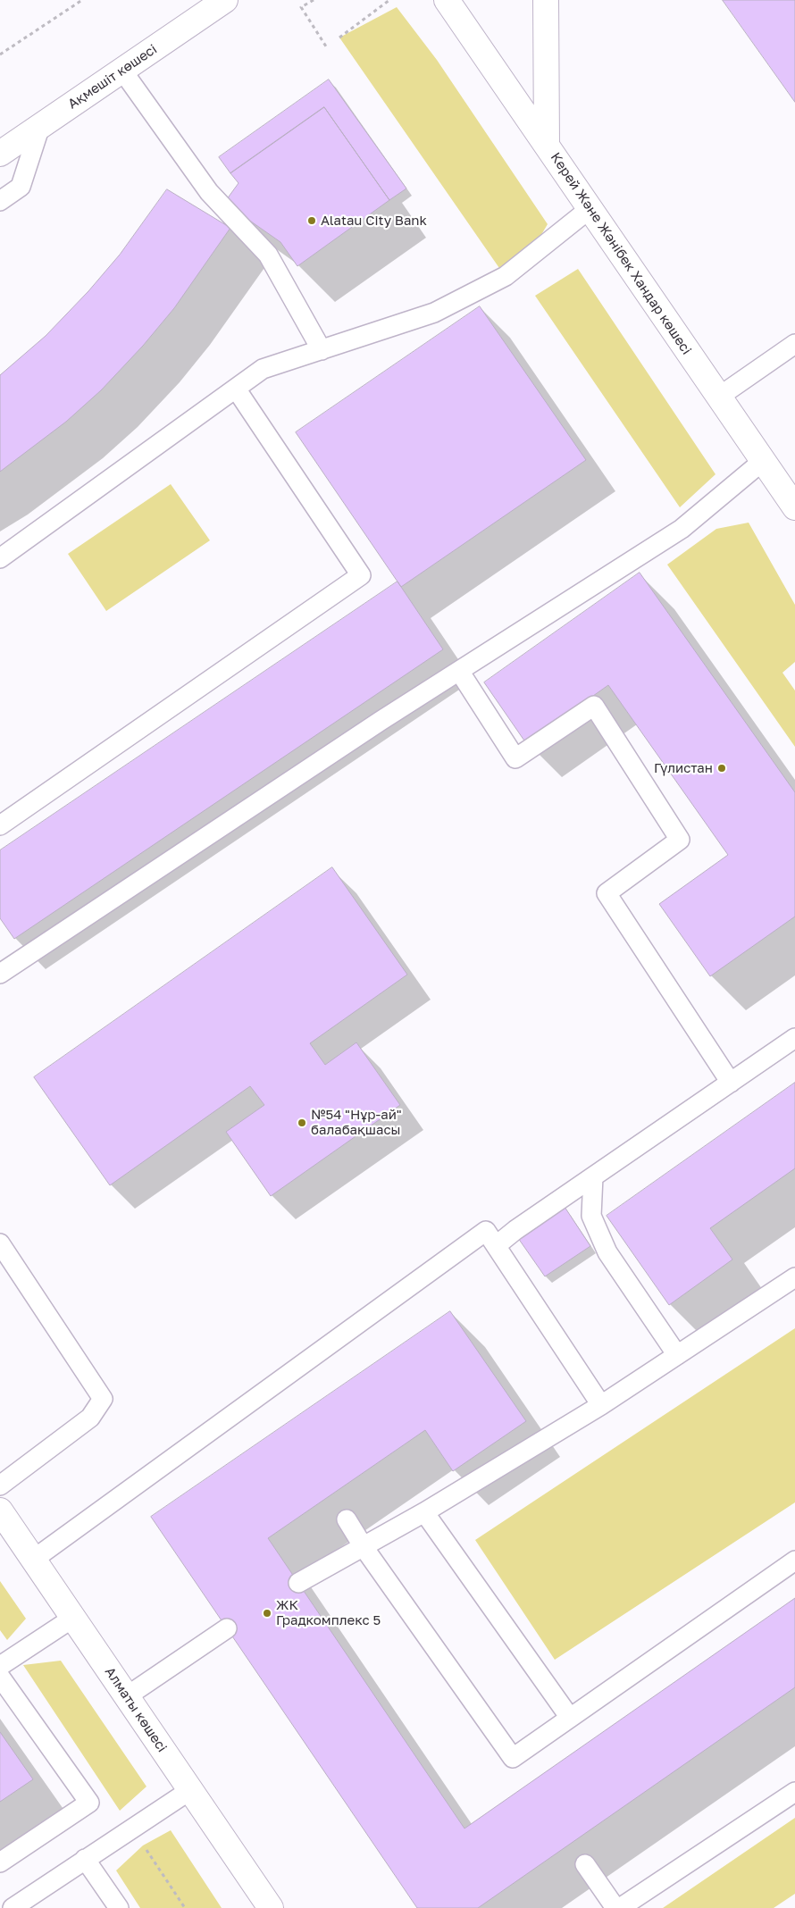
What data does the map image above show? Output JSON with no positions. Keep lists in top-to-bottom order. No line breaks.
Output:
{"streets":{"main road":["Ақмешіт көшесі","Керей Және Жәнібек Хандар көшесі","Алматы көшесі"]},"places":["Alatau City Bank","Гүлистан","№54 \"Нұр-ай\" балабақшасы","ЖК Градкомплекс 5"]}
